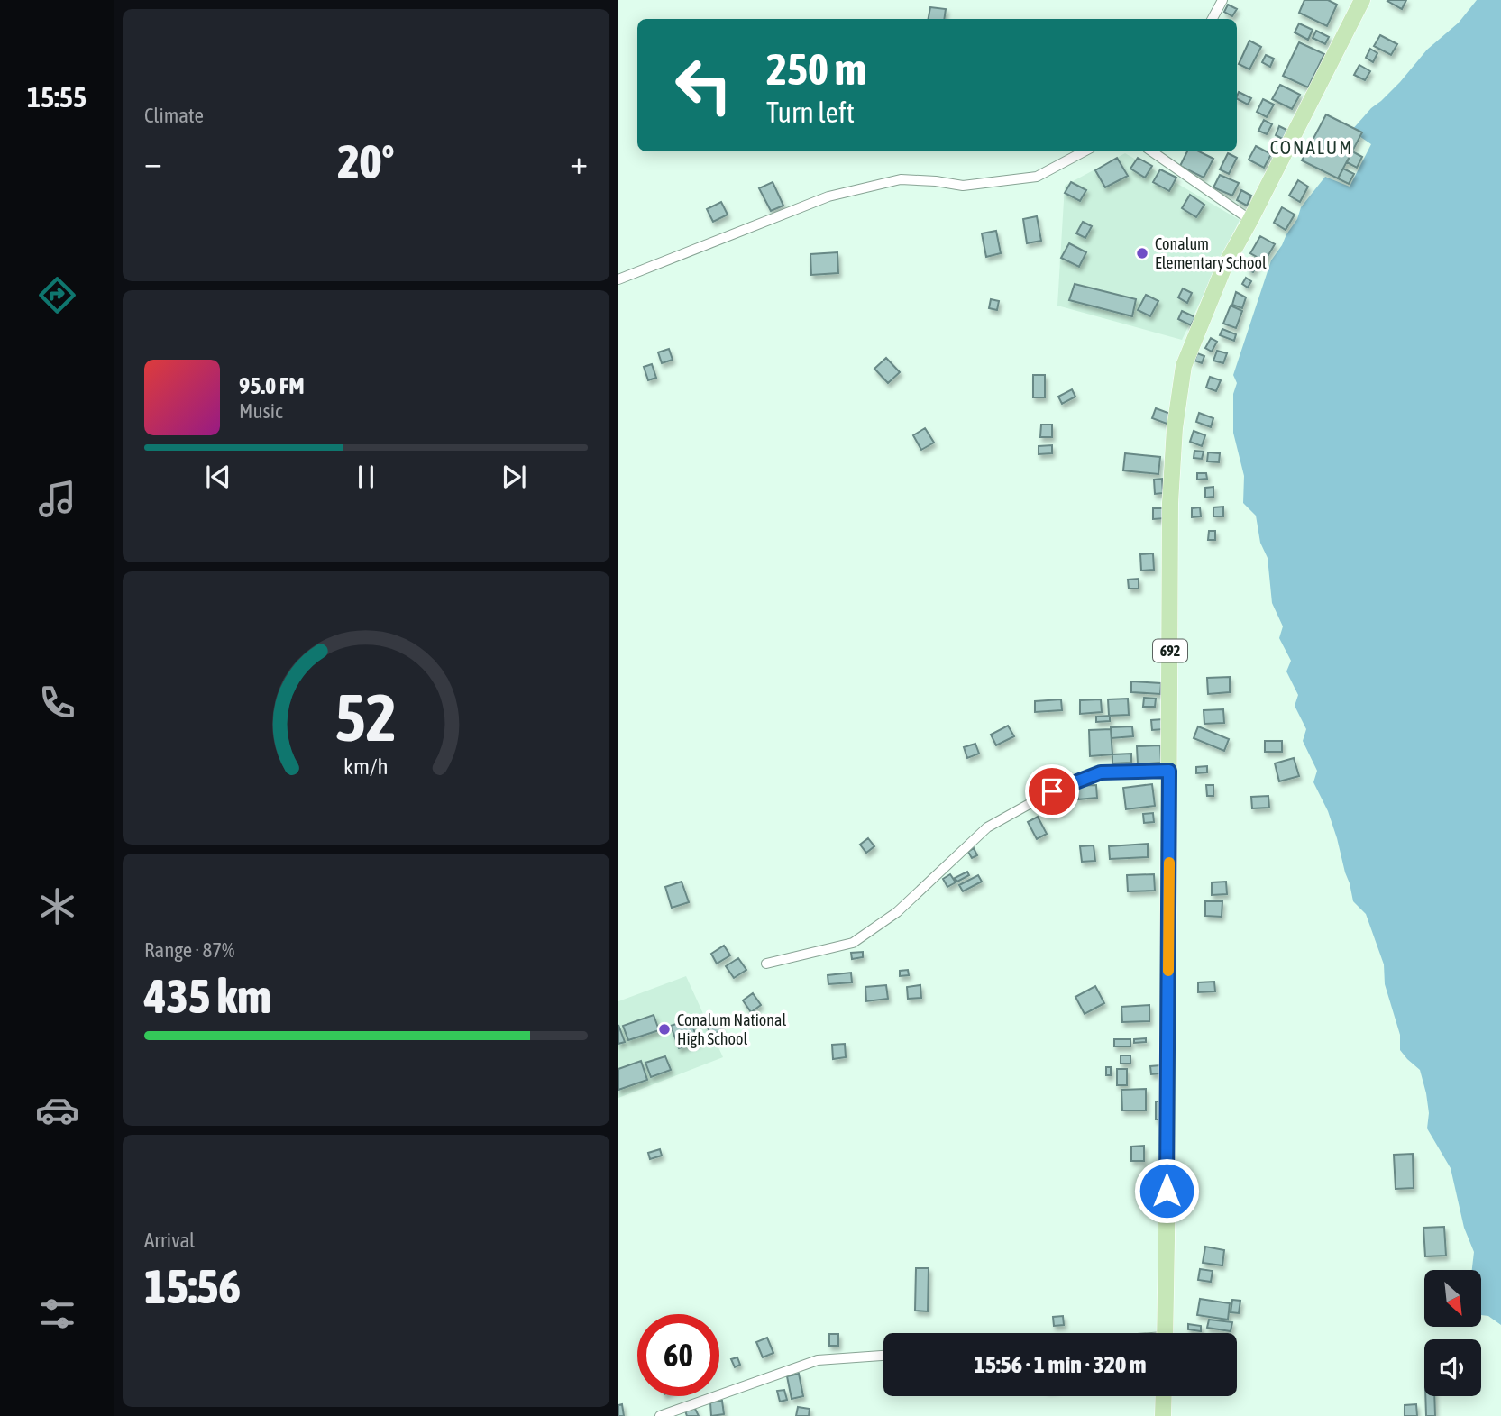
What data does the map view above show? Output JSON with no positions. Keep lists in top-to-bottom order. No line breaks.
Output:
{"streets":{"main road":["692"]},"districts":["CONALUM"],"places":["Conalum Elementary School","Conalum National High School"],"north":"bottom right","page":{"tabs":"15:55","tile":["Climate",["Range · 87%","435 km"],["Arrival","15:56"]],"turn":["250 m","Turn left"],"heat":["−","20°","+"],"song":["95.0 FM","Music"],"limit":"60","trip":"15:56 · 1 min · 320 m","gauge":["52","km/h"]}}
